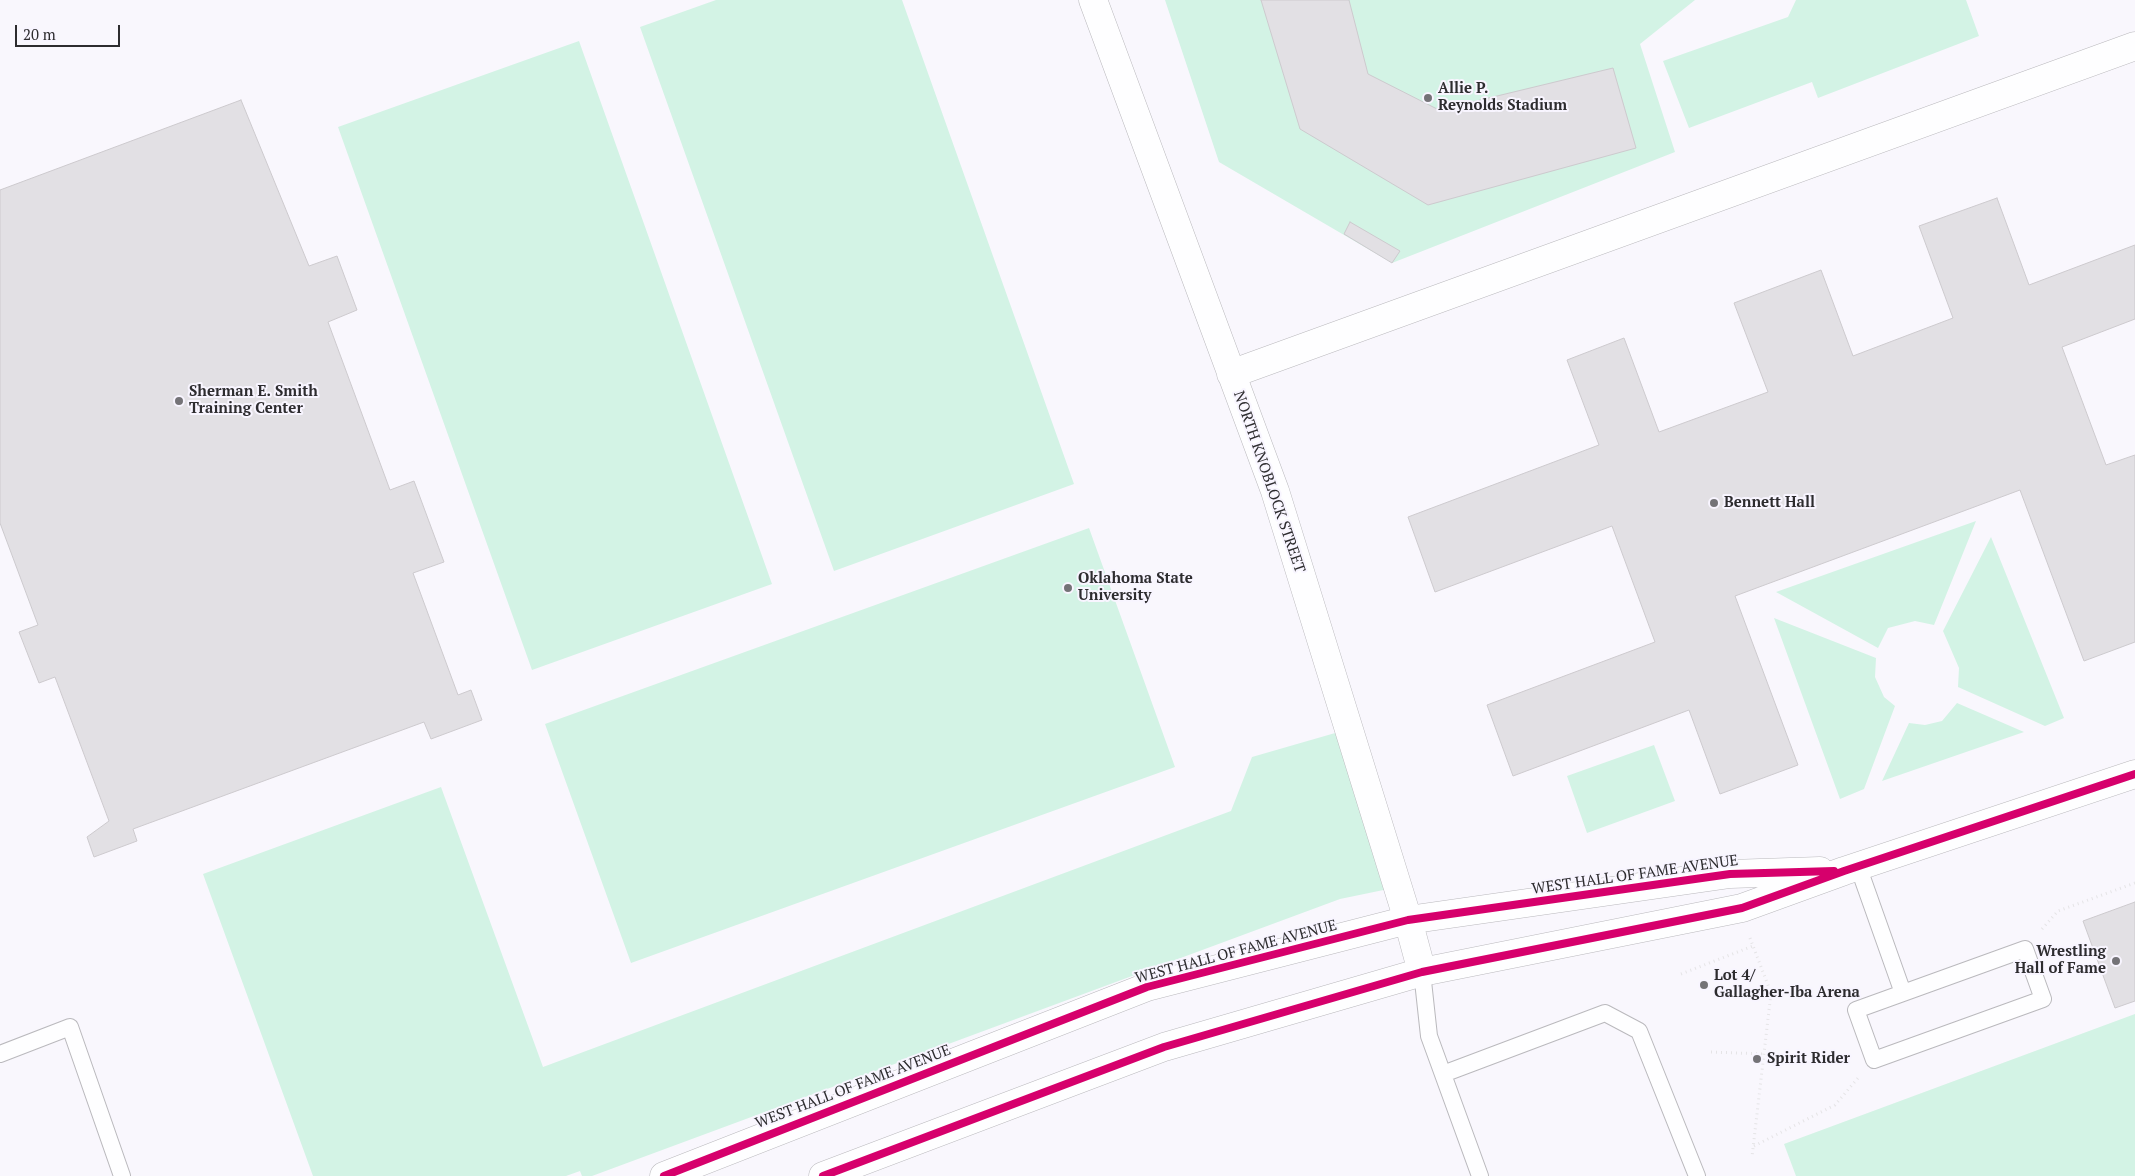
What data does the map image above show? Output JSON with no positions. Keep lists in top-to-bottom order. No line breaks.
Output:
{"streets":{"main road":["NORTH KNOBLOCK STREET","WEST HALL OF FAME AVENUE"]},"crossings":[["NORTH KNOBLOCK STREET","WEST HALL OF FAME AVENUE"]],"places":["Allie P. Reynolds Stadium","Sherman E. Smith Training Center","Bennett Hall","Oklahoma State University","Wrestling Hall of Fame","Lot 4/ Gallagher-Iba Arena","Spirit Rider"],"scale_bar":"20 m"}
